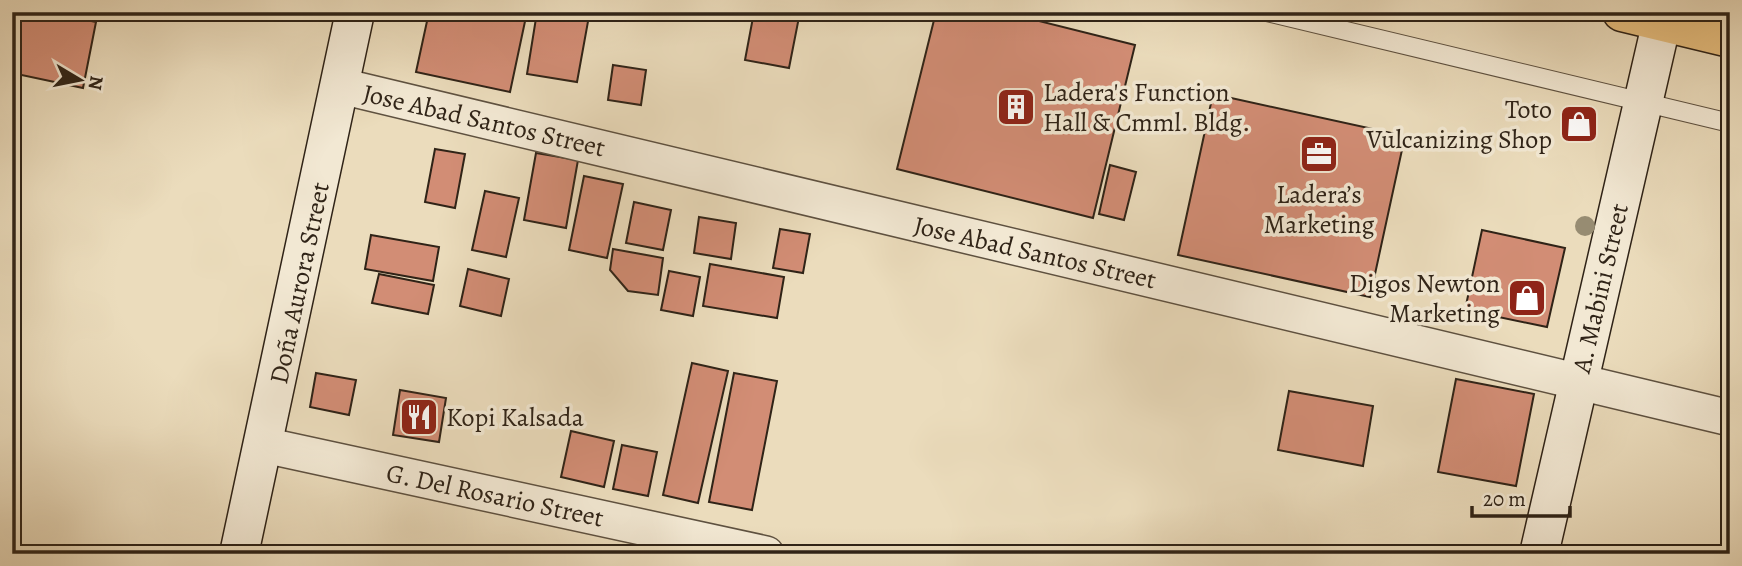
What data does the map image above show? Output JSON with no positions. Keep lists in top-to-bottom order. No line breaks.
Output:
{"streets":{"main road":["Doña Aurora Street","A. Mabini Street"],"street":["Jose Abad Santos Street","G. Del Rosario Street"]},"crossings":[["Jose Abad Santos Street","Doña Aurora Street"],["Jose Abad Santos Street","A. Mabini Street"],["Doña Aurora Street","G. Del Rosario Street"]],"places":{"building":["Ladera's Function Hall & Cmml. Bldg."],"shop":["Toto Vulcanizing Shop","Digos Newton Marketing"],"office":["Ladera’s Marketing"],"restaurant":["Kopi Kalsada"]},"scale_bar":"20 m","north":"right"}
